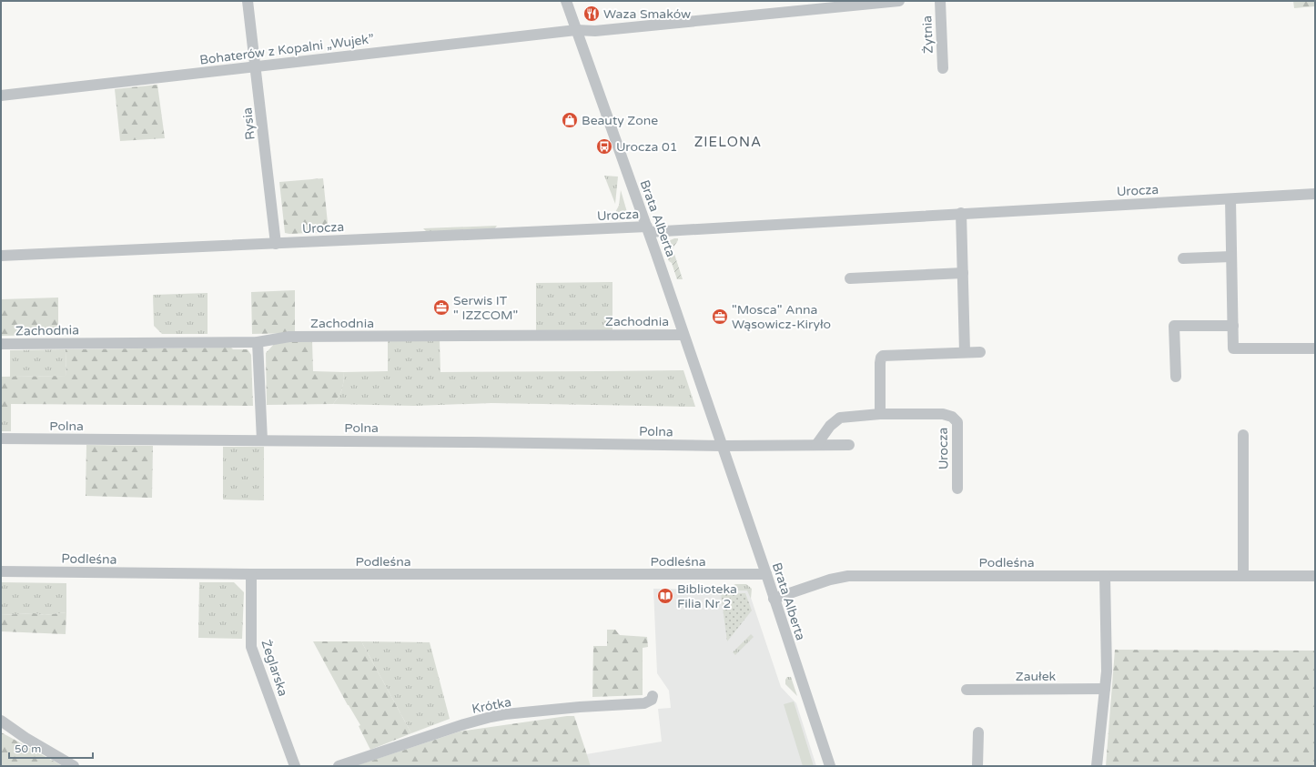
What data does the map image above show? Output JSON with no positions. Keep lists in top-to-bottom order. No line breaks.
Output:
{"streets":{"street":["Żytnia","Bohaterów z Kopalni „Wujek”","Rysia","Urocza","Brata Alberta","Zachodnia","Polna","Podleśna","Żeglarska","Zaułek","Krótka"]},"crossings":[["Bohaterów z Kopalni „Wujek”","Rysia"],["Bohaterów z Kopalni „Wujek”","Brata Alberta"],["Rysia","Urocza"],["Urocza","Brata Alberta"],["Brata Alberta","Zachodnia"],["Brata Alberta","Polna"],["Brata Alberta","Podleśna"],["Podleśna","Żeglarska"]],"districts":["ZIELONA"],"places":{"restaurant":["Waza Smaków"],"shop":["Beauty Zone"],"bus stop":["Urocza 01"],"office":["Serwis IT \" IZZCOM\"","\"Mosca\" Anna Wąsowicz-Kiryło"],"library":["Biblioteka Filia Nr 2"]},"scale_bar":"50 m"}
